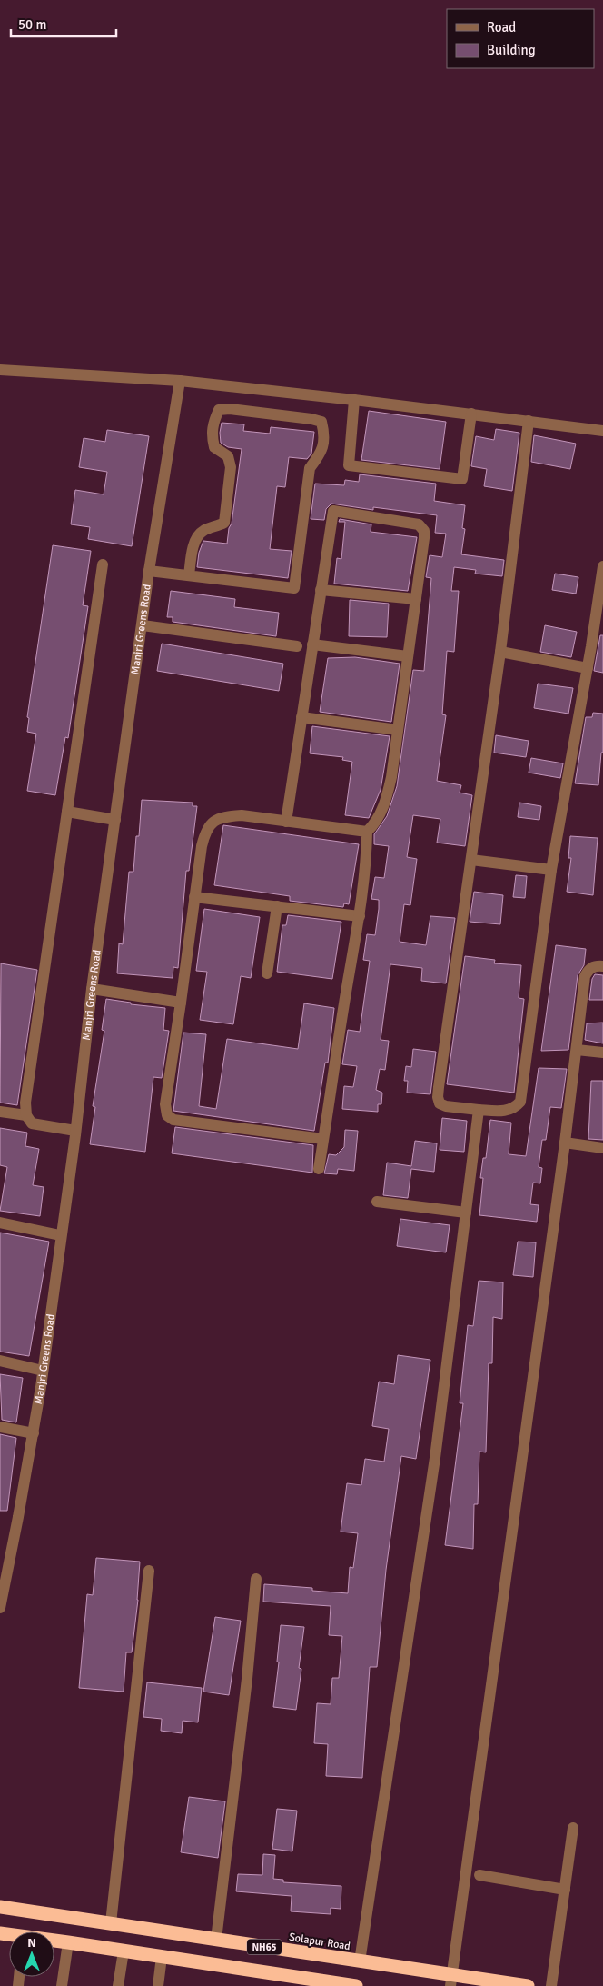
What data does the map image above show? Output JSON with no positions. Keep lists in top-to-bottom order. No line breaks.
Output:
{"streets":{"highway":["Solapur Road","NH65"],"street":["Manjri Greens Road"]},"legend":["Road","Building"],"scale_bar":"50 m","north":"top"}
